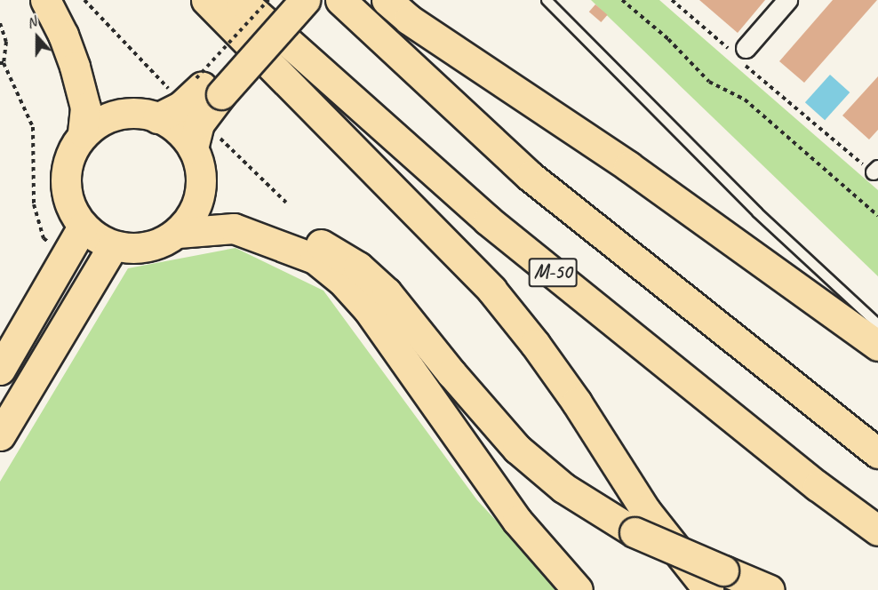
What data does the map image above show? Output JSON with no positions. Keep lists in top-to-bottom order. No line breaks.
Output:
{"streets":{"main road":["M-50"]},"north":"top"}
